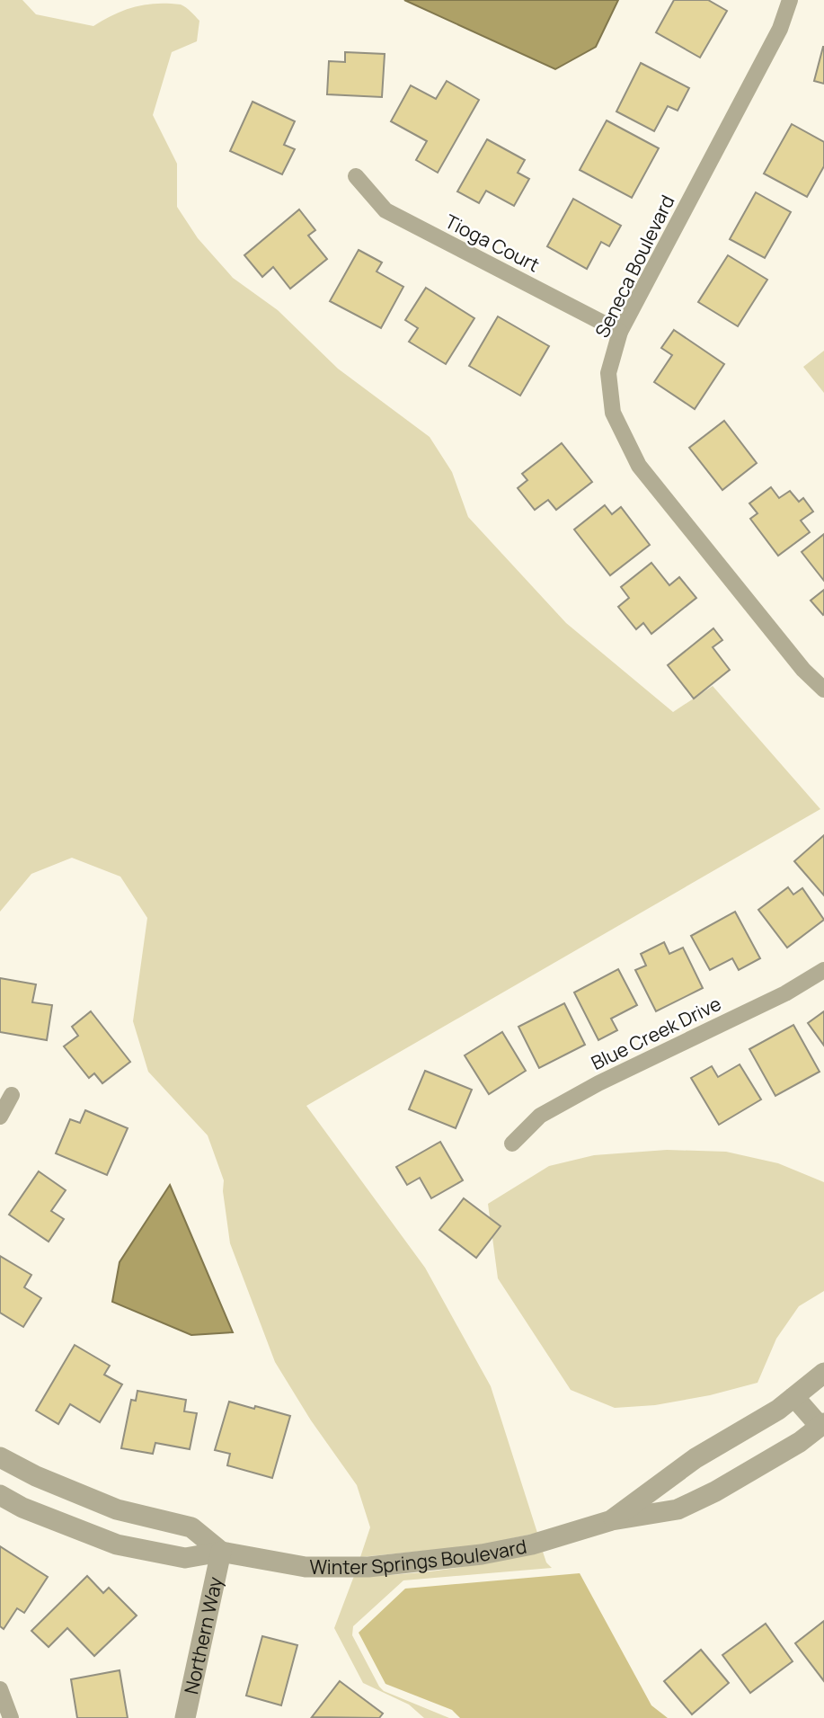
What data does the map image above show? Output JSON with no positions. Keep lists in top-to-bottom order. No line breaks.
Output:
{"streets":{"street":["Tioga Court","Seneca Boulevard","Blue Creek Drive","Winter Springs Boulevard","Northern Way"]},"crossings":[["Tioga Court","Seneca Boulevard"],["Winter Springs Boulevard","Northern Way"]]}
